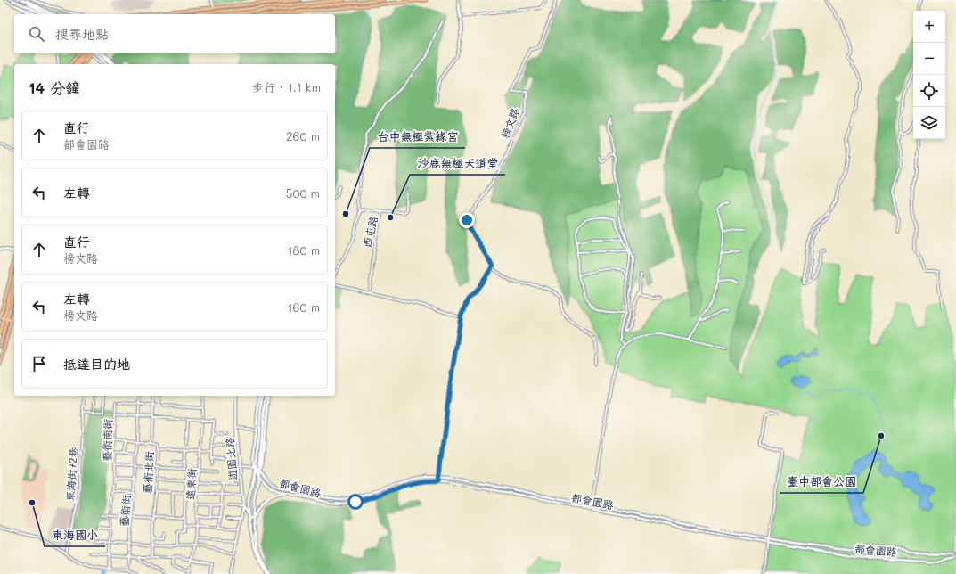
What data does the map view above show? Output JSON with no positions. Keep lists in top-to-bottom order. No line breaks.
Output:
{"streets":{"street":["榜文路","西屯路","藝術南街","遊園北路","藝術北街","東海街72巷","遠東街","都會園路","藝術街"]},"places":["台中無極紫緣宮","沙鹿無極天道堂","臺中都會公園","東海國小"],"page":{"map_buttons":["+","−"],"search":"搜尋地點","heading":["14 分鐘","步行 · 1.1 km"],"list":[["直行","都會園路","260 m"],["左轉","500 m"],["直行","榜文路","180 m"],["左轉","榜文路","160 m"],"抵達目的地"]}}
